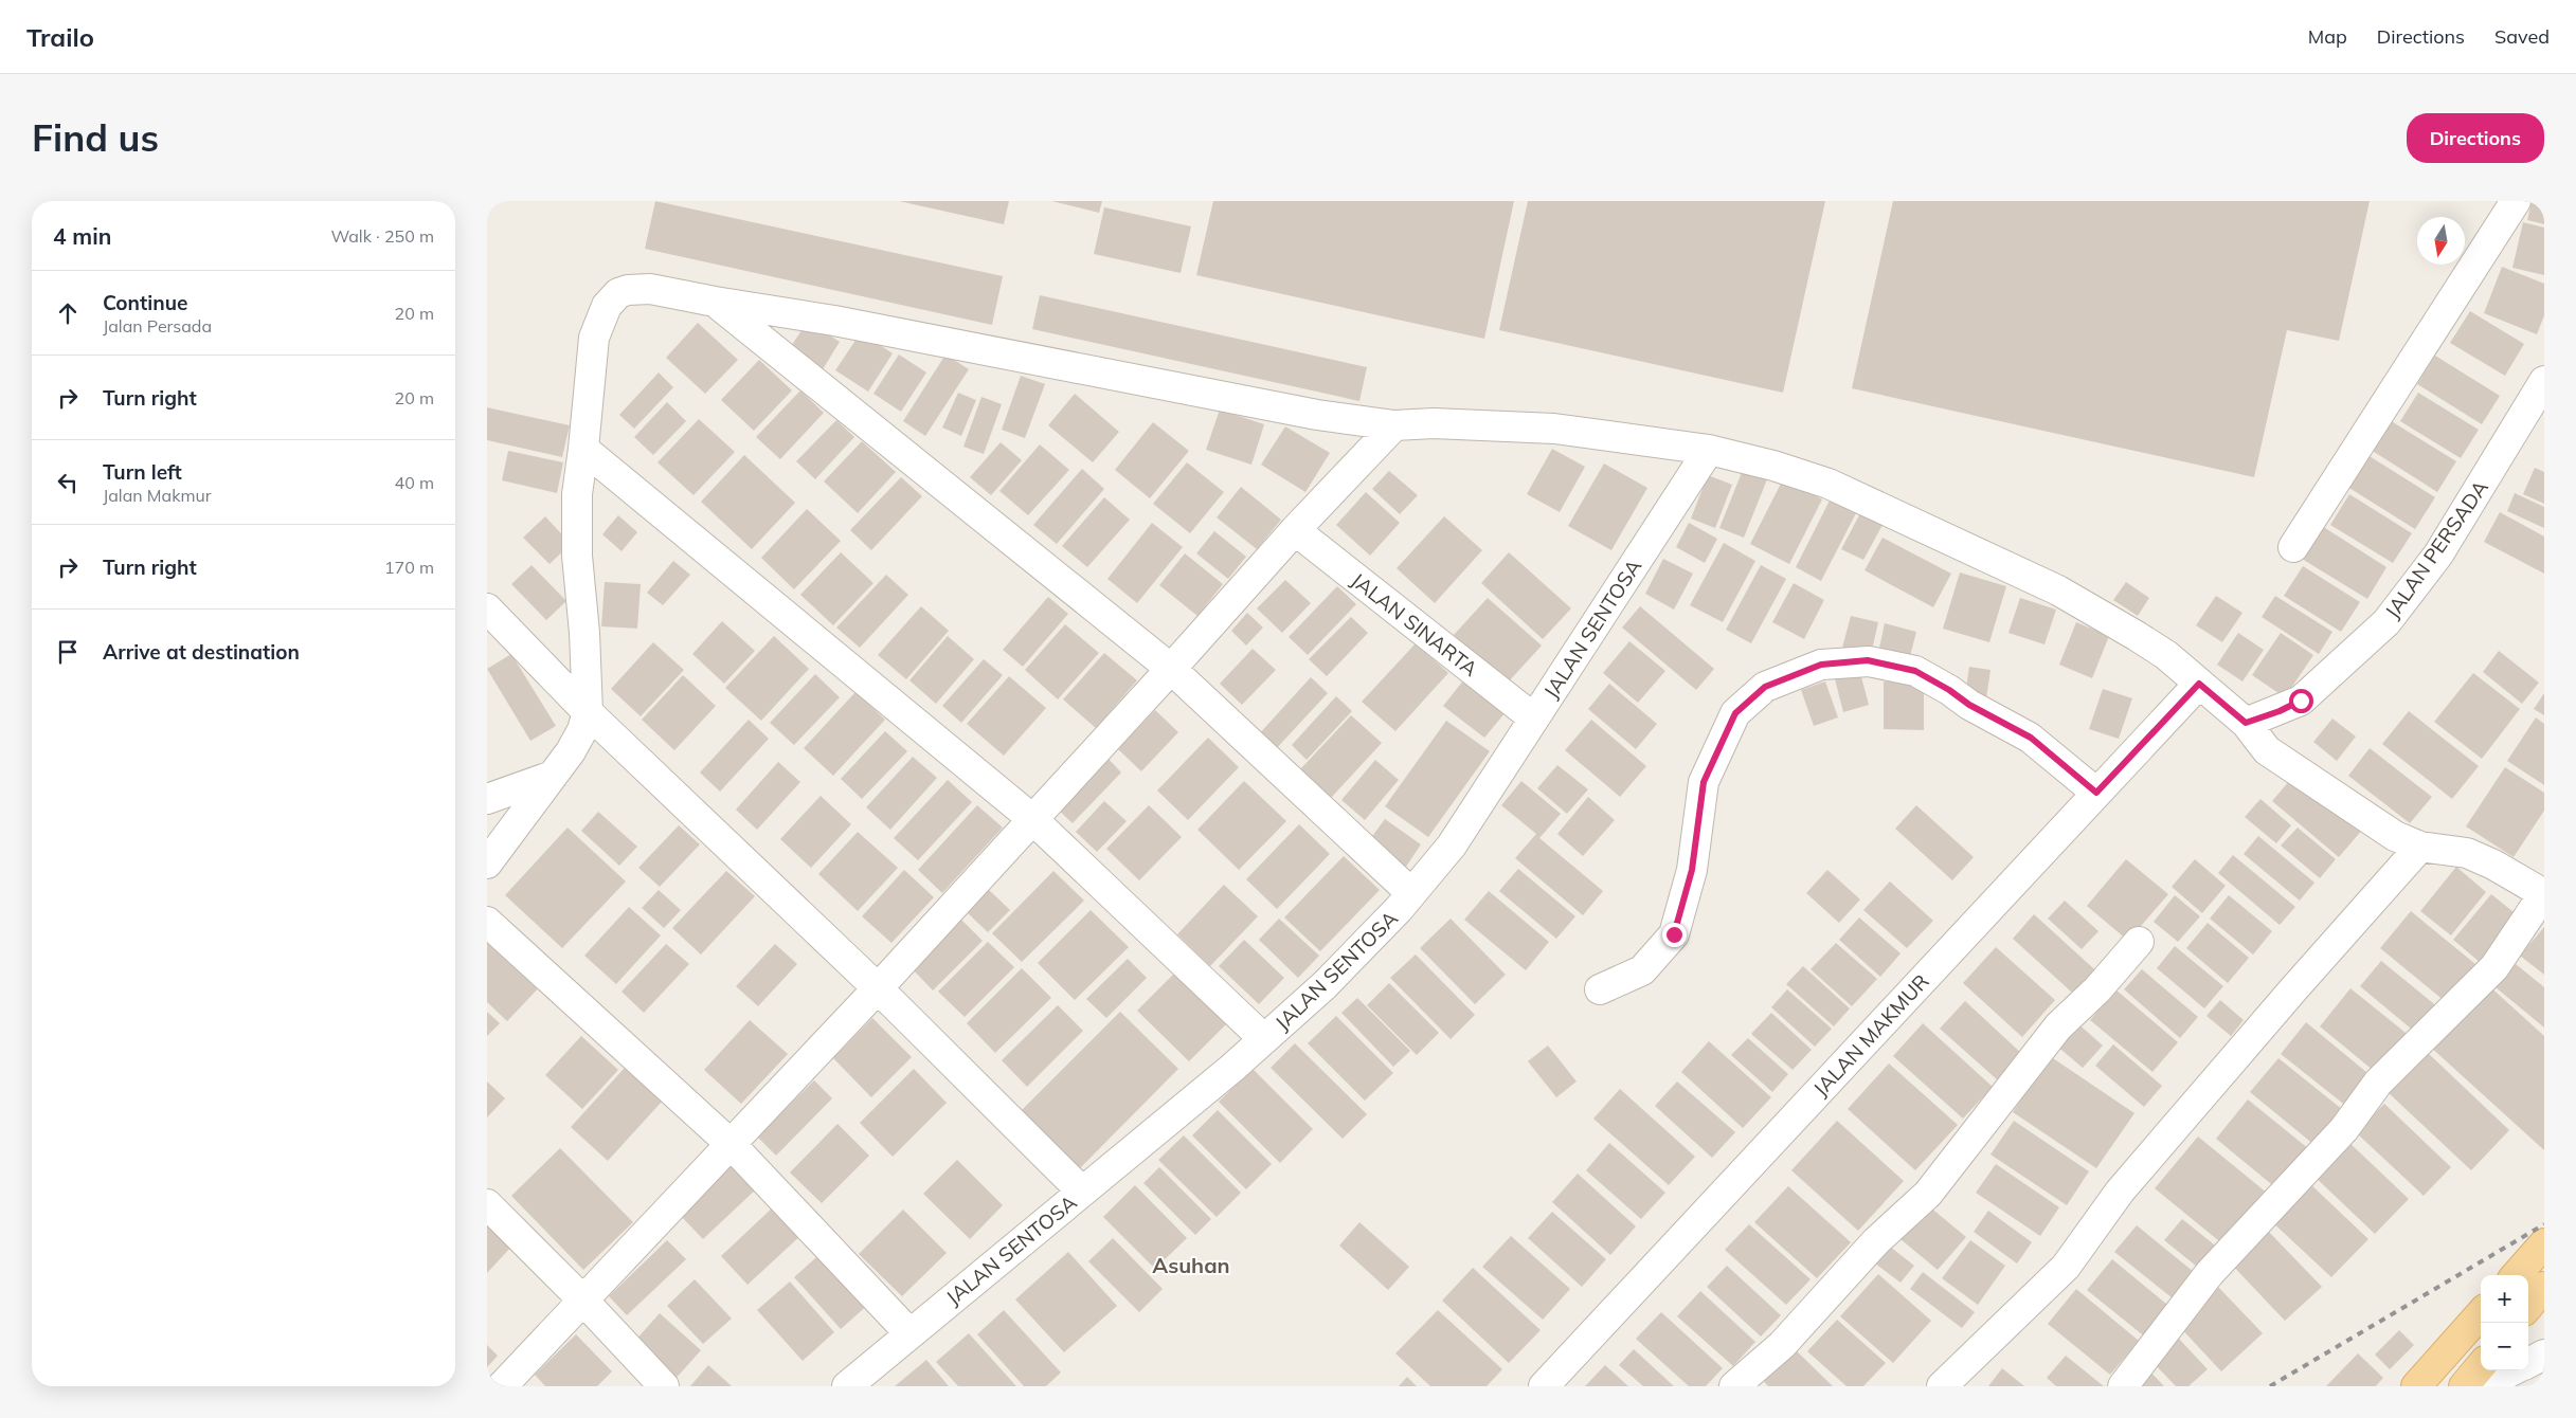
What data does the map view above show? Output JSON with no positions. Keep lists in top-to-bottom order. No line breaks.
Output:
{"streets":{"street":["JALAN PERSADA","JALAN SINARTA","JALAN SENTOSA","JALAN MAKMUR"]},"crossings":[["JALAN SINARTA","JALAN SENTOSA"]],"districts":["Asuhan"],"north":"bottom","page":{"header":"Trailo","nav":["Map","Directions","Saved"],"buttons":"Directions","title":"Find us","heading":["4 min","Walk · 250 m"],"list":[["Continue","Jalan Persada","20 m"],["Turn right","20 m"],["Turn left","Jalan Makmur","40 m"],["Turn right","170 m"],"Arrive at destination"],"map_buttons":["+","−"]}}
